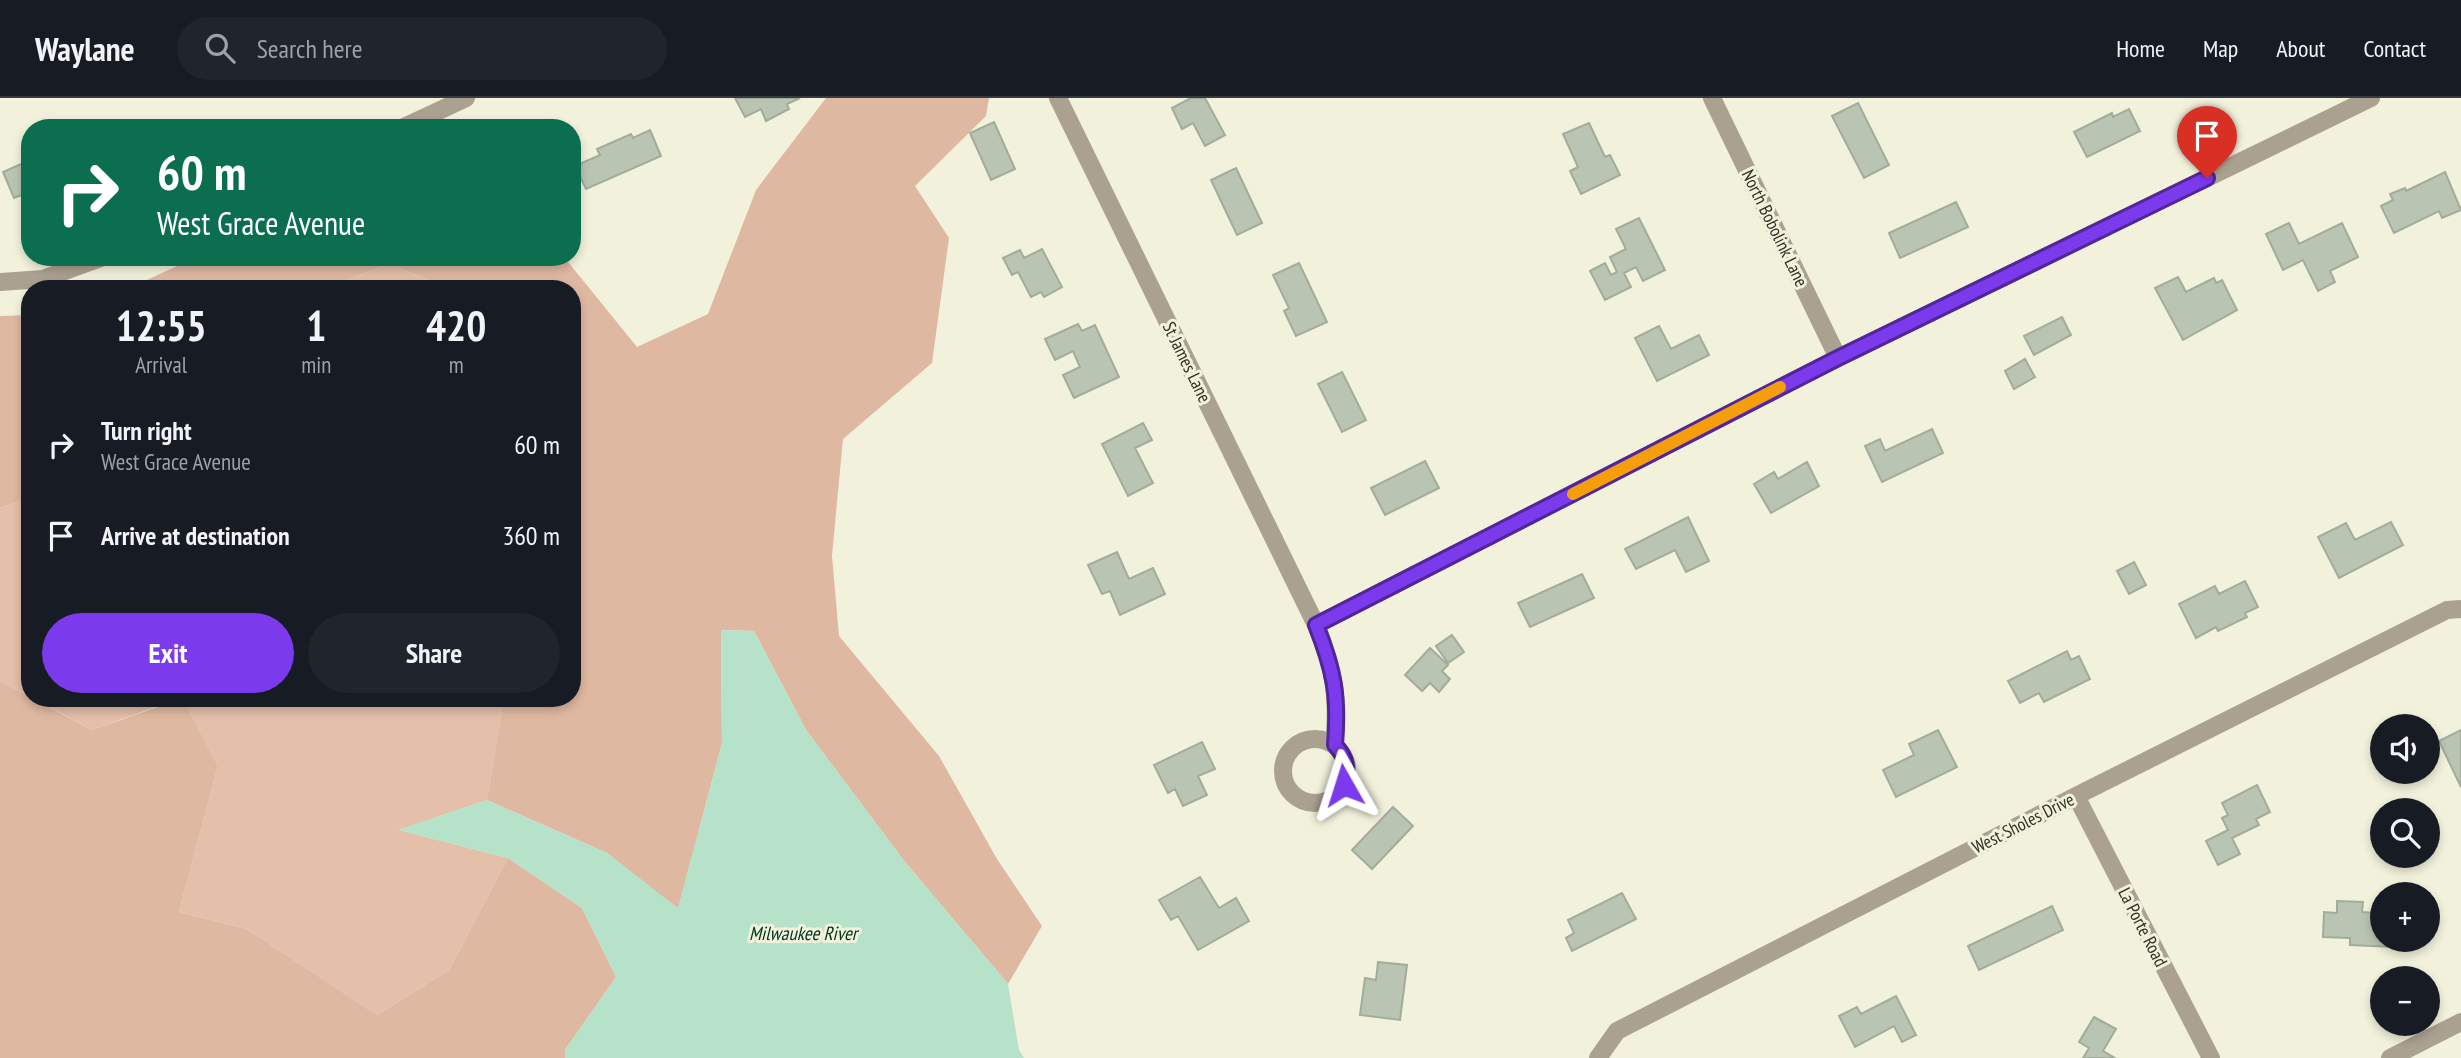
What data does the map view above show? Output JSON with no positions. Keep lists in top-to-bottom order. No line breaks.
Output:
{"streets":{"street":["North Bobolink Lane","St James Lane","West Sholes Drive","La Porte Road"]},"crossings":[["West Sholes Drive","La Porte Road"]],"water":["Milwaukee River"],"page":{"header":"Waylane","search":"Search here","nav":["Home","Map","About","Contact"],"turn":["60 m","West Grace Avenue"],"eta":["12:55","Arrival","1","min","420","m"],"list":[{"name":"Turn right","note":"West Grace Avenue","value":"60 m"},{"name":"Arrive at destination","value":"360 m"}],"buttons":["Exit","Share"],"map_buttons":["+","−"]}}
